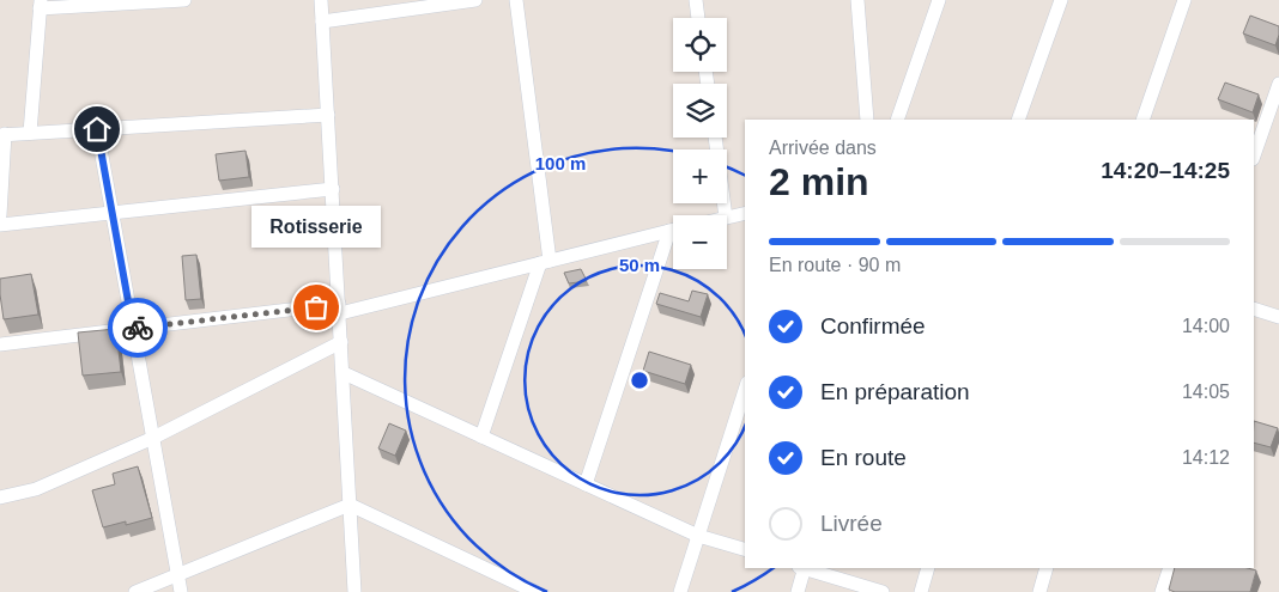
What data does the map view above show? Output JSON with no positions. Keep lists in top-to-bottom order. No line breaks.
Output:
{"places":["Rotisserie"],"page":{"map_buttons":["+","−"],"heading":["2 min","Arrivée dans","14:20–14:25"],"bubble":"Rotisserie","bar":"En route · 90 m","list":[["Confirmée","14:00"],["En préparation","14:05"],["En route","14:12"],"Livrée"]},"rings":["100 m","50 m"]}
